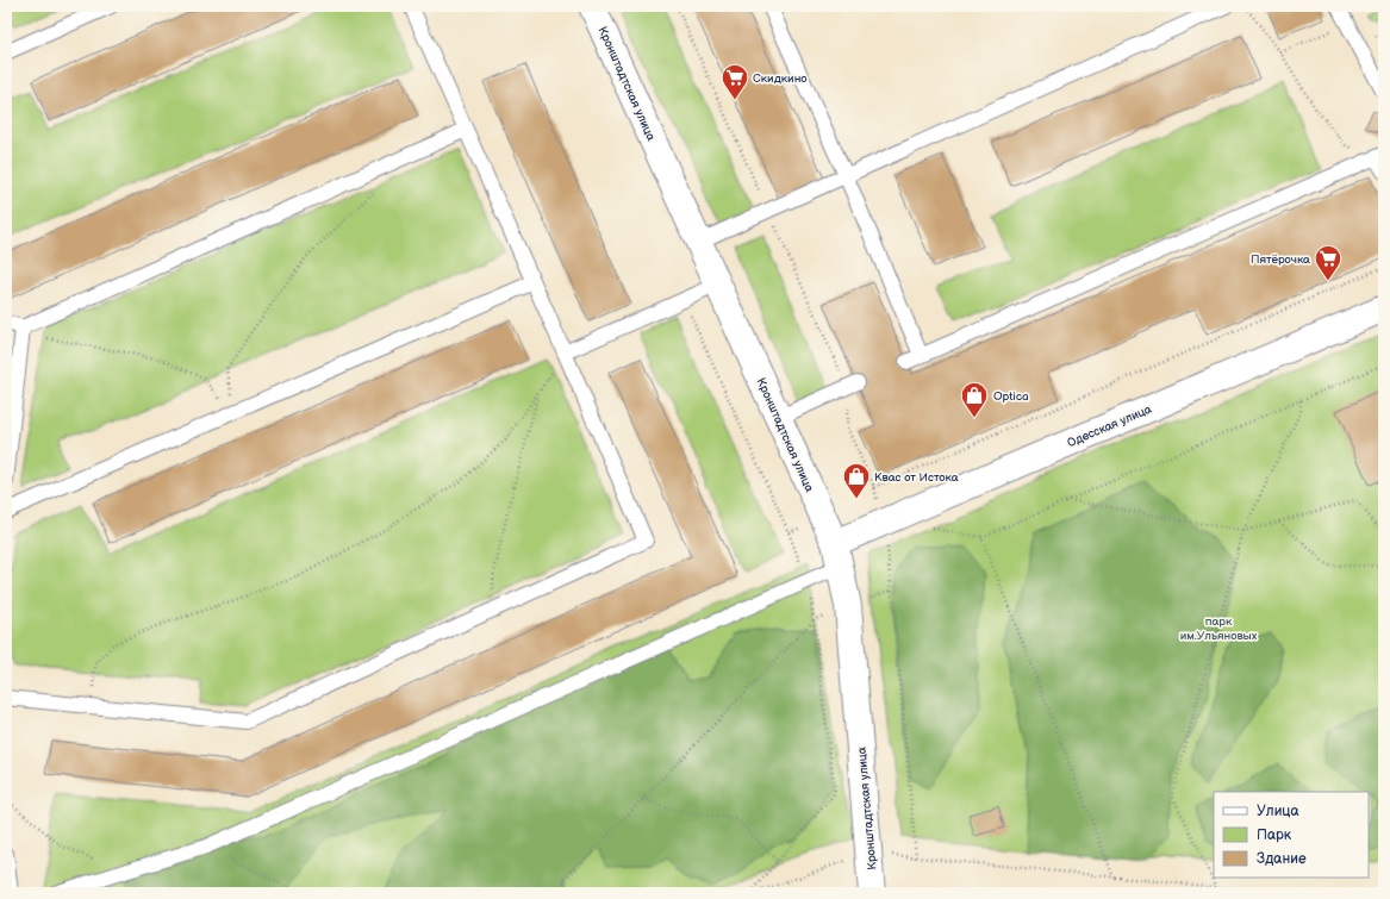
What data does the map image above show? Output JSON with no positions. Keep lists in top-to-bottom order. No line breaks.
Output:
{"streets":{"street":["Кронштадтская улица","Одесская улица"]},"crossings":[["Кронштадтская улица","Одесская улица"]],"parks":["парк им.Ульяновых"],"places":{"supermarket":["Скидкино","Пятёрочка"],"shop":["Optica","Квас от Истока"]},"legend":["Улица","Парк","Здание"]}
